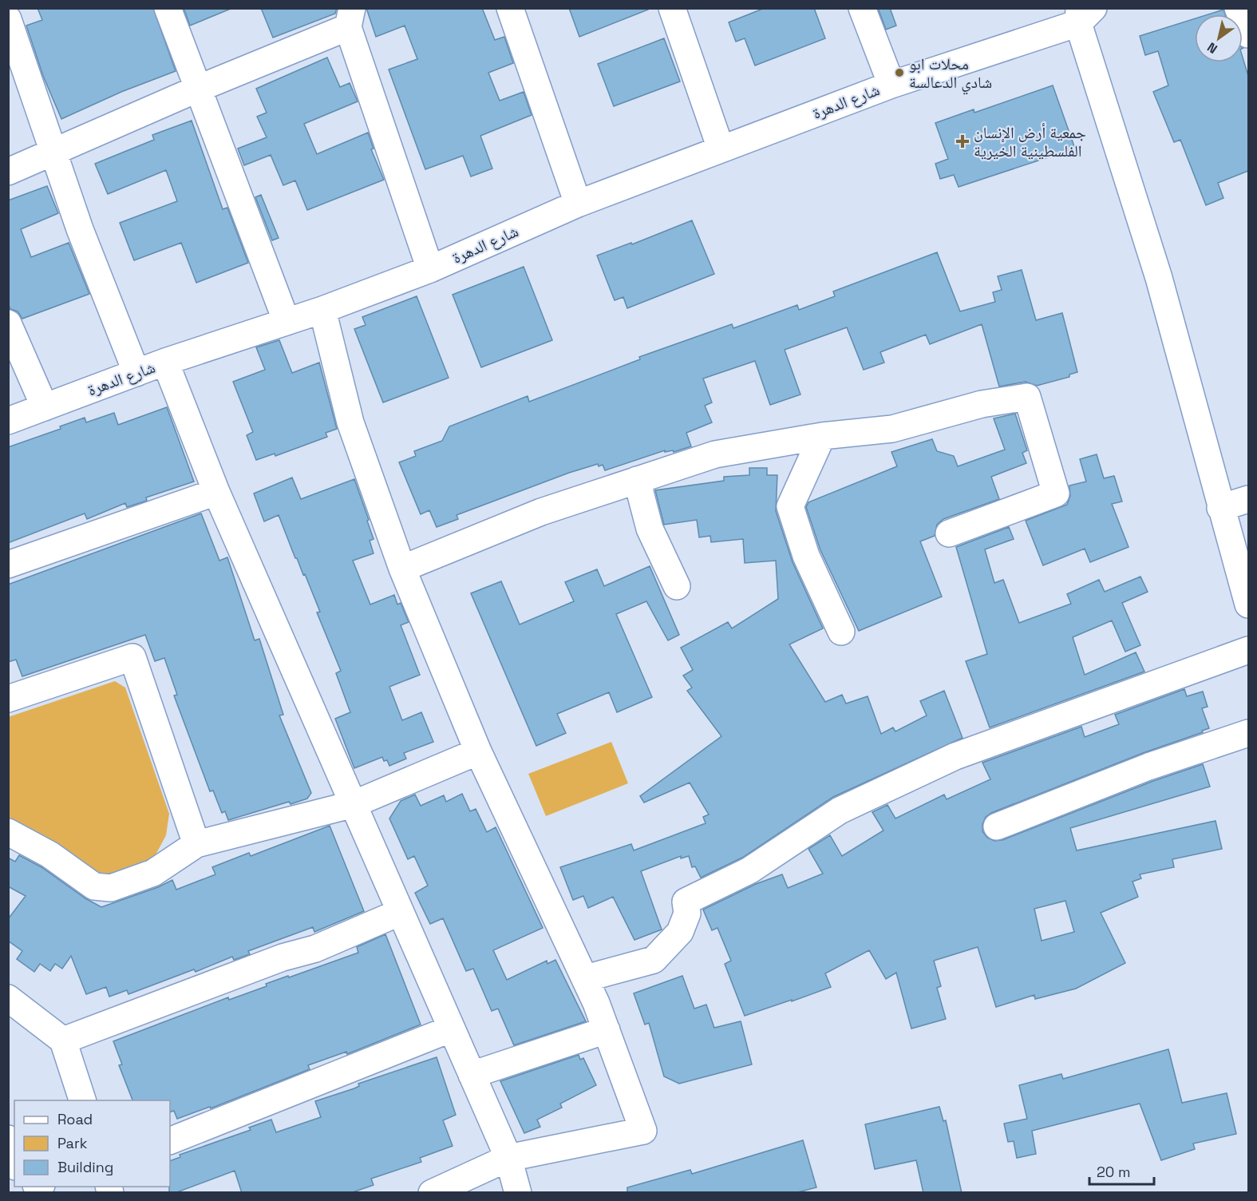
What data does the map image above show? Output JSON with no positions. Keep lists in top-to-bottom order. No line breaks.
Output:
{"streets":{"street":["شارع الدهرة"]},"places":{"other":["محلات ابو شادي الدعالسة"],"health":["جمعية أرض الإنسان الفلسطينية الخيرية"]},"legend":["Road","Park","Building"],"scale_bar":"20 m","north":"bottom left"}
